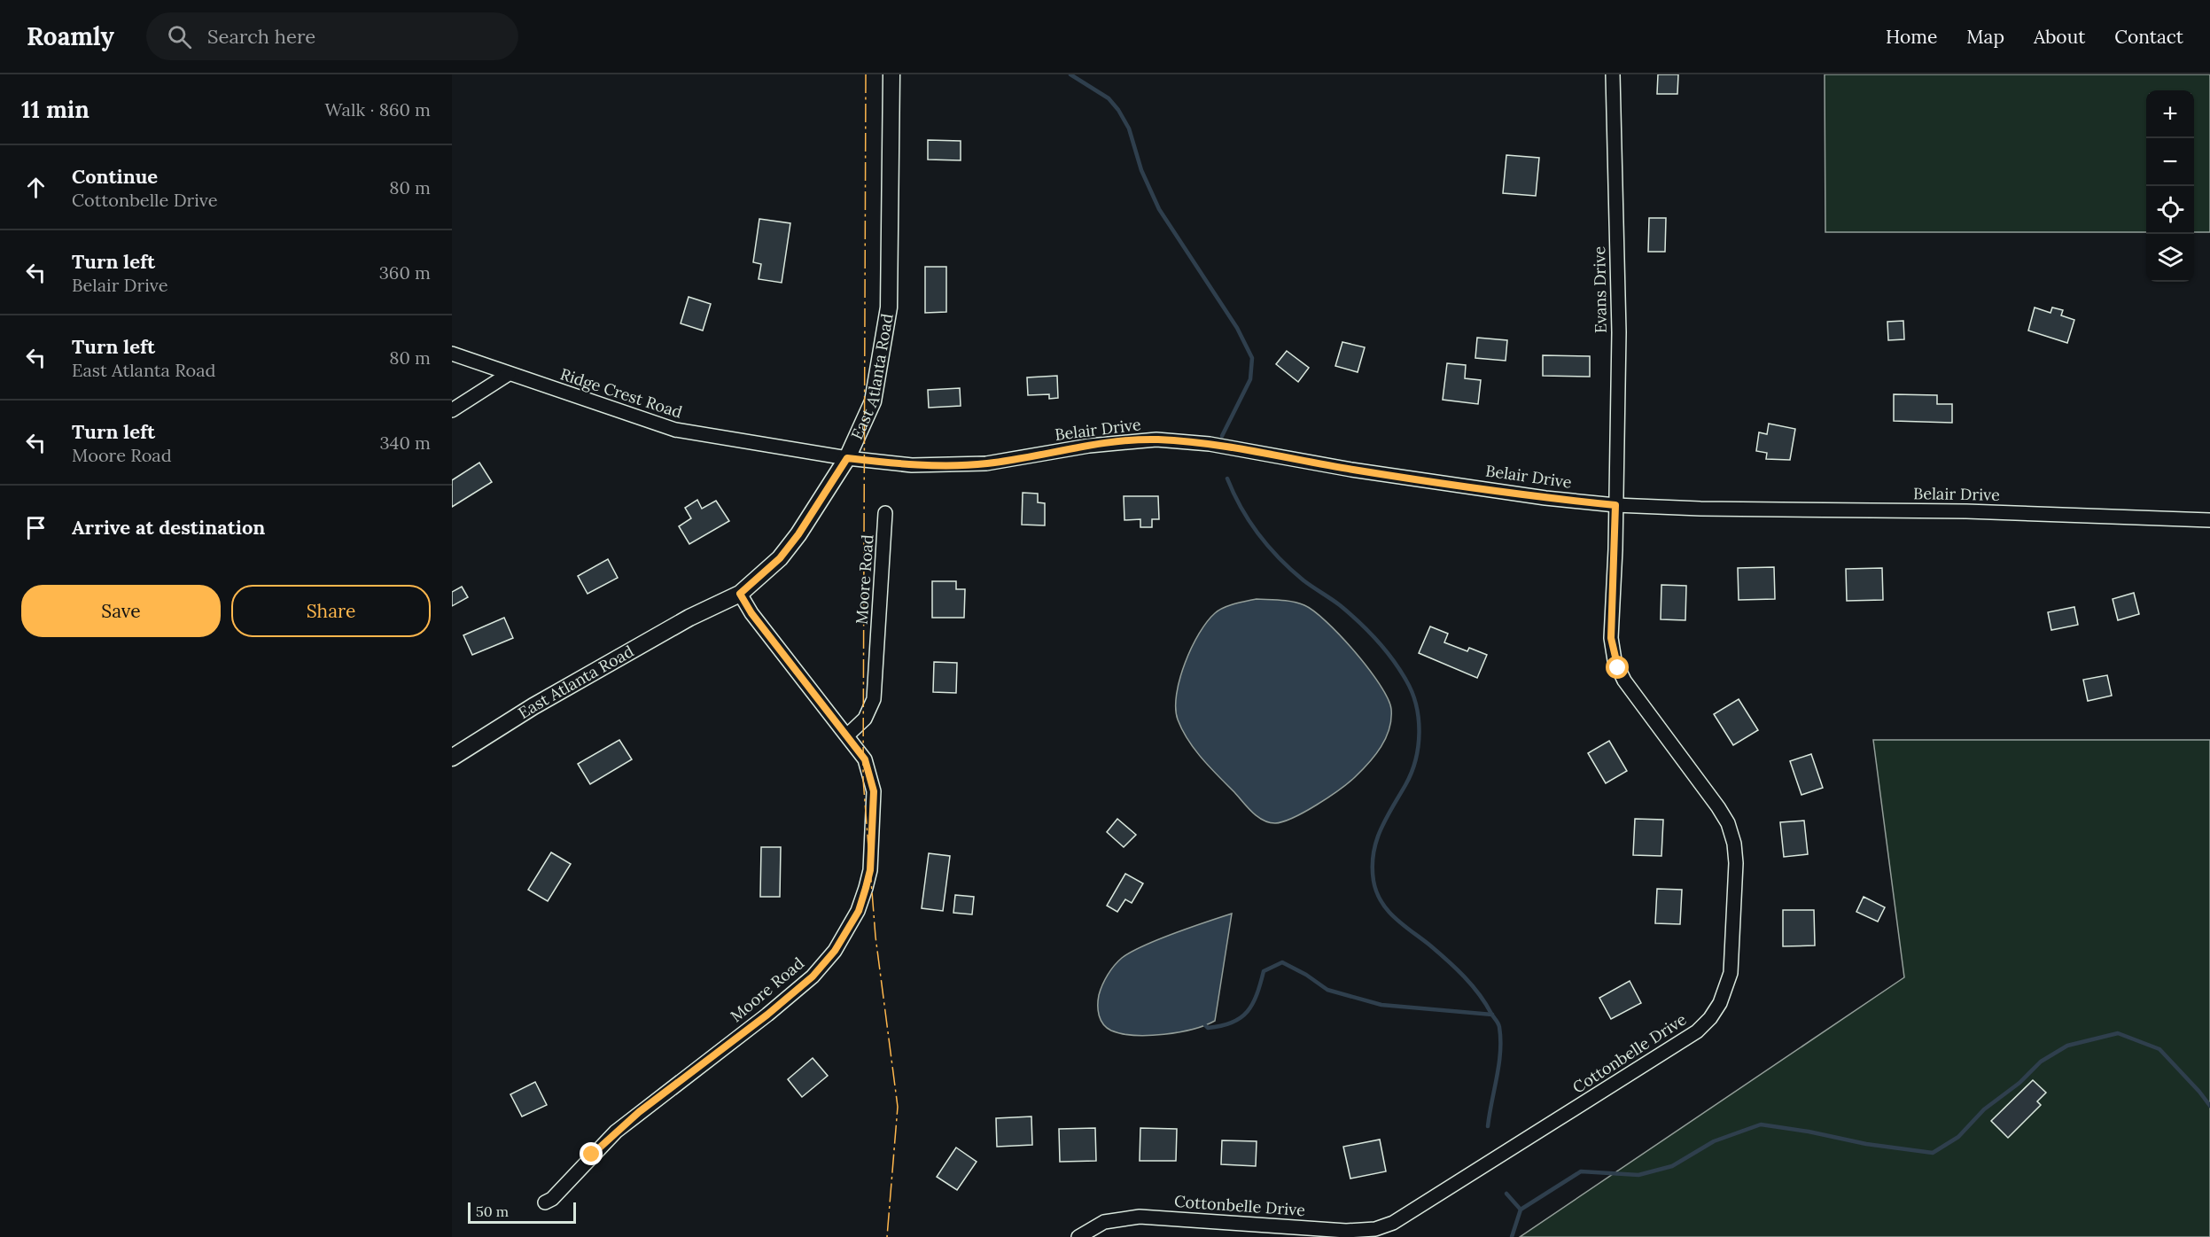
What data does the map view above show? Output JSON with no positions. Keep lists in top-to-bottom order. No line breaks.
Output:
{"streets":{"street":["Evans Drive","East Atlanta Road","Ridge Crest Road","Belair Drive","Moore Road","Cottonbelle Drive"]},"crossings":[["Evans Drive","Belair Drive"],["Evans Drive","Cottonbelle Drive"],["East Atlanta Road","Ridge Crest Road"],["East Atlanta Road","Belair Drive"],["East Atlanta Road","Moore Road"],["Ridge Crest Road","Belair Drive"],["Belair Drive","Cottonbelle Drive"]],"scale_bar":"50 m","page":{"header":"Roamly","search":"Search here","nav":["Home","Map","About","Contact"],"heading":["11 min","Walk · 860 m"],"map_buttons":["+","−"],"list":[["Continue","Cottonbelle Drive","80 m"],["Turn left","Belair Drive","360 m"],["Turn left","East Atlanta Road","80 m"],["Turn left","Moore Road","340 m"],"Arrive at destination"],"buttons":["Save","Share"],"scale":"50 m"}}
